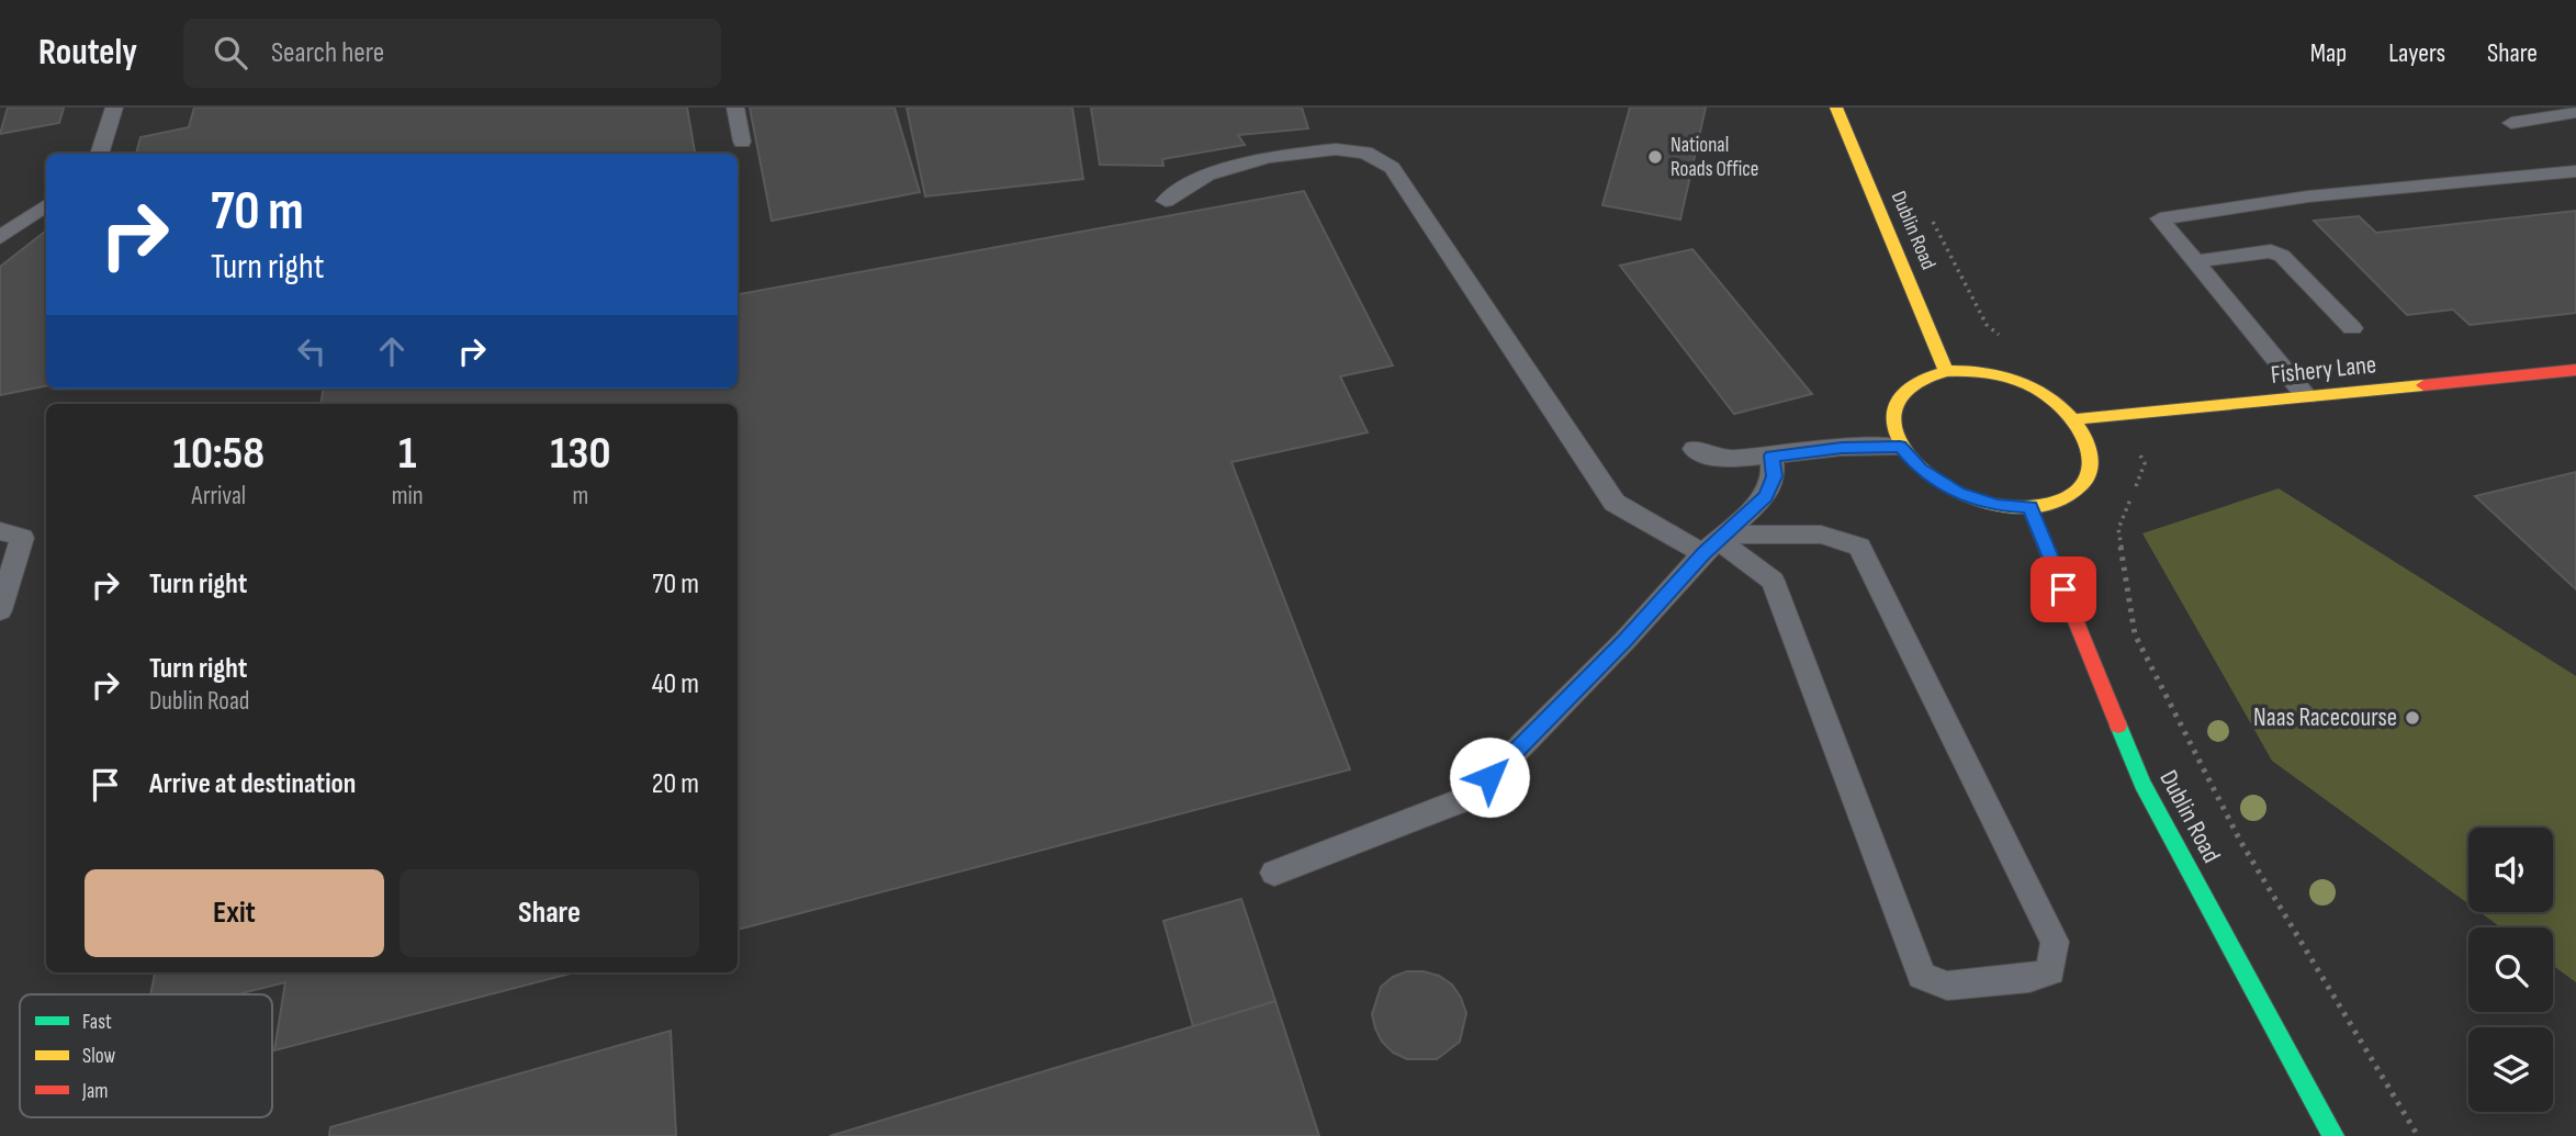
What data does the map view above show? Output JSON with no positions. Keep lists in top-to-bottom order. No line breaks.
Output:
{"streets":{"main road":["Dublin Road","Fishery Lane"]},"crossings":[["Dublin Road","Fishery Lane"]],"places":["National Roads Office","Naas Racecourse"],"legend":["Fast","Slow","Jam"],"page":{"header":"Routely","search":"Search here","nav":["Map","Layers","Share"],"turn":["70 m","Turn right"],"eta":["10:58","Arrival","1","min","130","m"],"list":[{"name":"Turn right","value":"70 m"},{"name":"Turn right","note":"Dublin Road","value":"40 m"},{"name":"Arrive at destination","value":"20 m"}],"buttons":["Exit","Share"]}}
